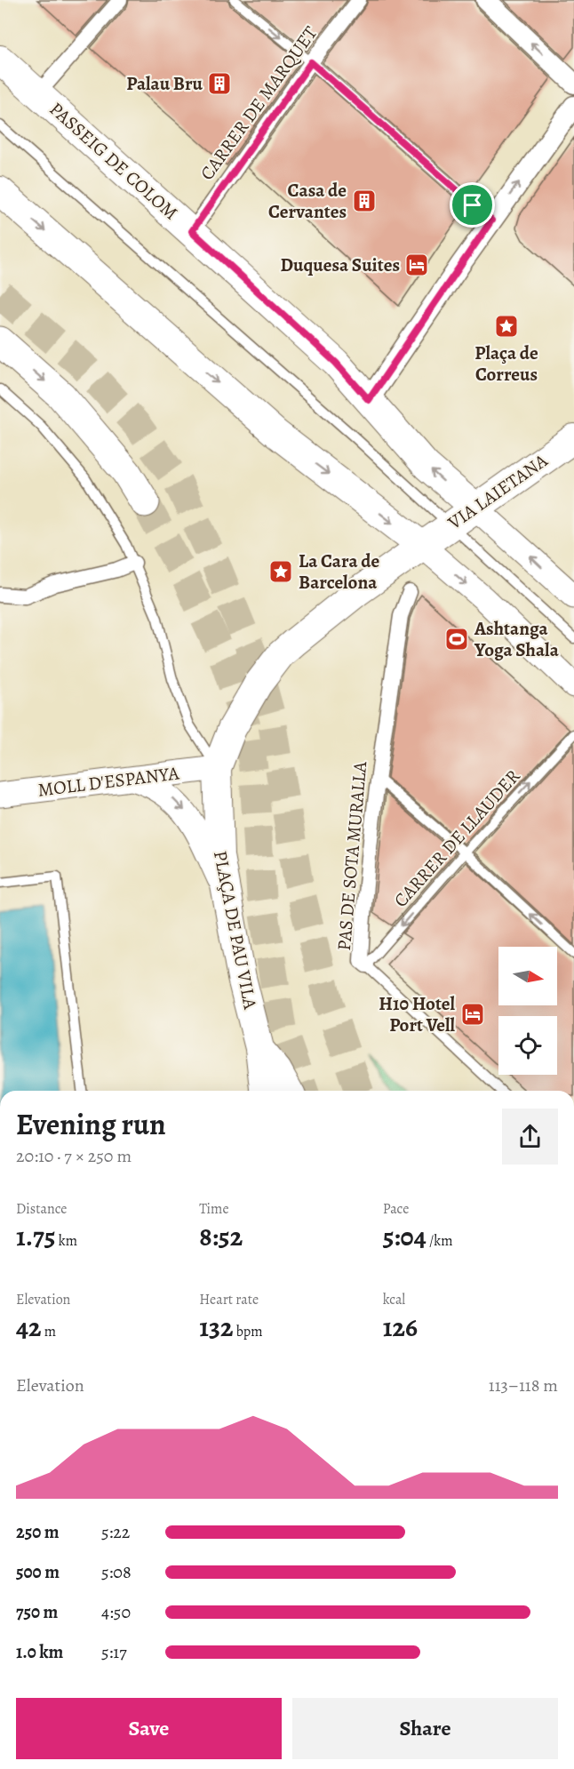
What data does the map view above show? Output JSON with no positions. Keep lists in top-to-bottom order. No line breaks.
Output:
{"streets":{"main road":["PASSEIG DE COLOM","VIA LAIETANA","PLAÇA DE PAU VILA"],"street":["CARRER DE MARQUET","MOLL D'ESPANYA","PAS DE SOTA MURALLA"],"lane":["CARRER DE LLAUDER"]},"crossings":[["CARRER DE MARQUET","PASSEIG DE COLOM"],["PASSEIG DE COLOM","VIA LAIETANA"],["VIA LAIETANA","PLAÇA DE PAU VILA"],["MOLL D'ESPANYA","PLAÇA DE PAU VILA"],["CARRER DE LLAUDER","PAS DE SOTA MURALLA"]],"places":{"building":["Palau Bru","Casa de Cervantes"],"hotel":["Duquesa Suites","H10 Hotel Port Vell"],"place":["Plaça de Correus","La Cara de Barcelona"],"sports":["Ashtanga Yoga Shala"]},"north":"right","page":{"heading":["Evening run","20:10 · 7 × 250 m"],"stats":[["Distance","1.75 km"],["Time","8:52"],["Pace","5:04 /km"],["Elevation","42 m"],["Heart rate","132 bpm"],["kcal","126"]],"chart":["Elevation","113–118 m"],"list":[{"name":"250 m","note":"5:22"},{"name":"500 m","note":"5:08"},{"name":"750 m","note":"4:50"},{"name":"1.0 km","note":"5:17"}],"buttons":["Save","Share"]}}
